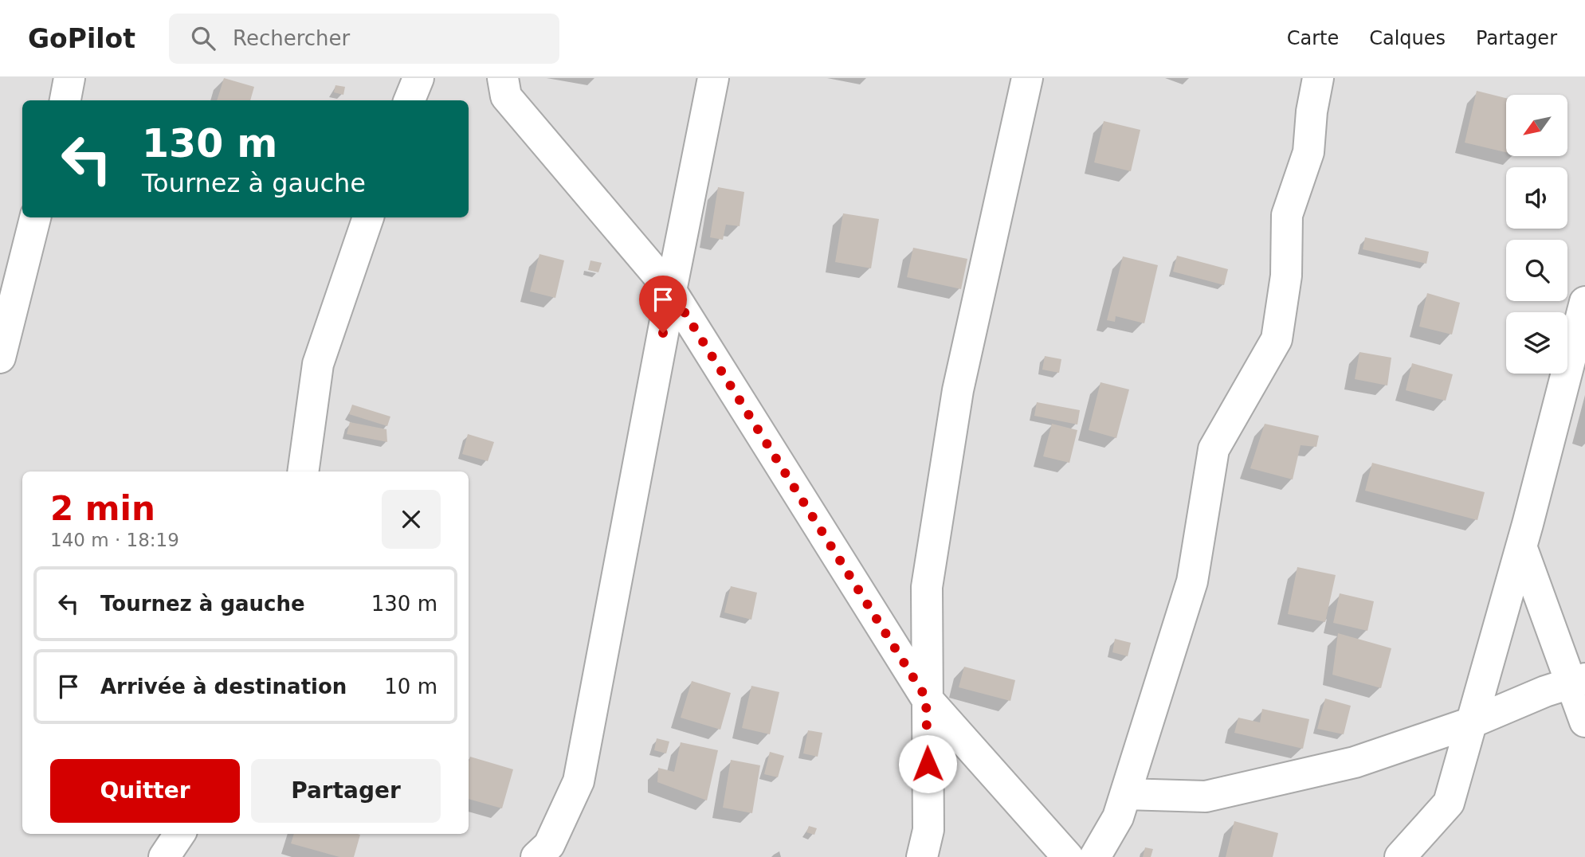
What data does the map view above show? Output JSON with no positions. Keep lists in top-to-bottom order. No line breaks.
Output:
{"north":"bottom left","page":{"header":"GoPilot","search":"Rechercher","nav":["Carte","Calques","Partager"],"turn":["130 m","Tournez à gauche"],"heading":["2 min","140 m · 18:19"],"list":[{"name":"Tournez à gauche","value":"130 m"},{"name":"Arrivée à destination","value":"10 m"}],"buttons":["Quitter","Partager"]}}
